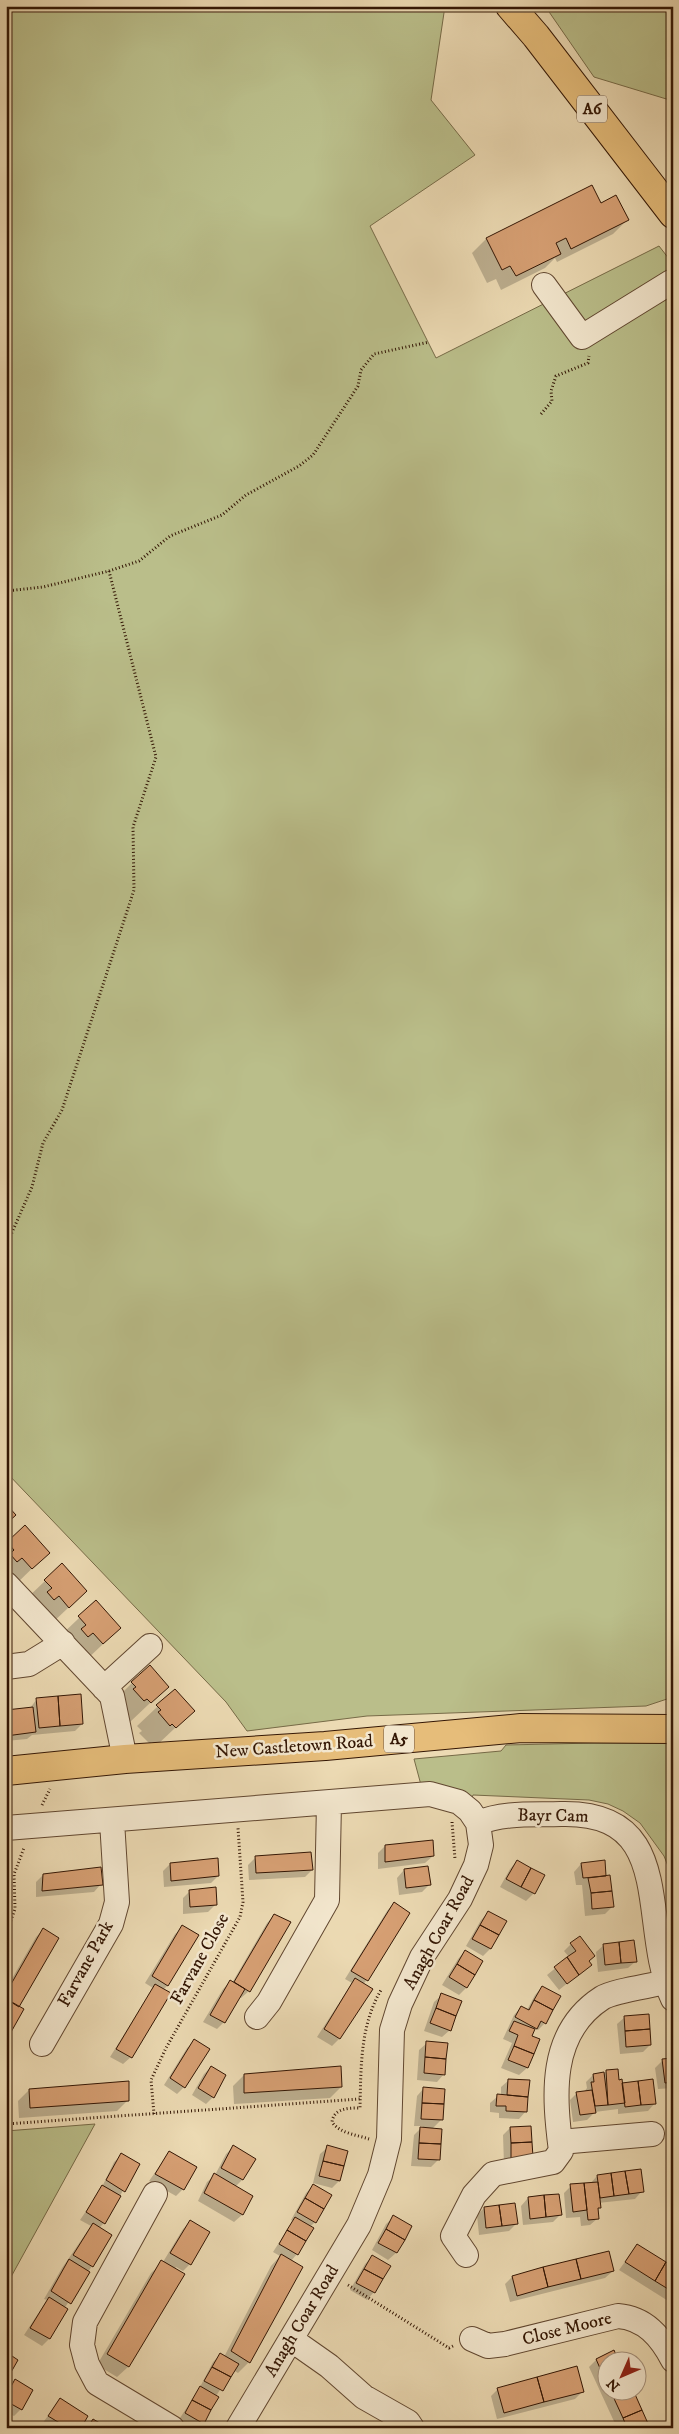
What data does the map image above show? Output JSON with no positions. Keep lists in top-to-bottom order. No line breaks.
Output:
{"streets":{"highway":["A6","A5","New Castletown Road"],"street":["Bayr Cam","Anagh Coar Road","Farvane Park","Close Moore"],"path":["Farvane Close"]},"crossings":[["Bayr Cam","Anagh Coar Road"]],"north":"bottom left"}
